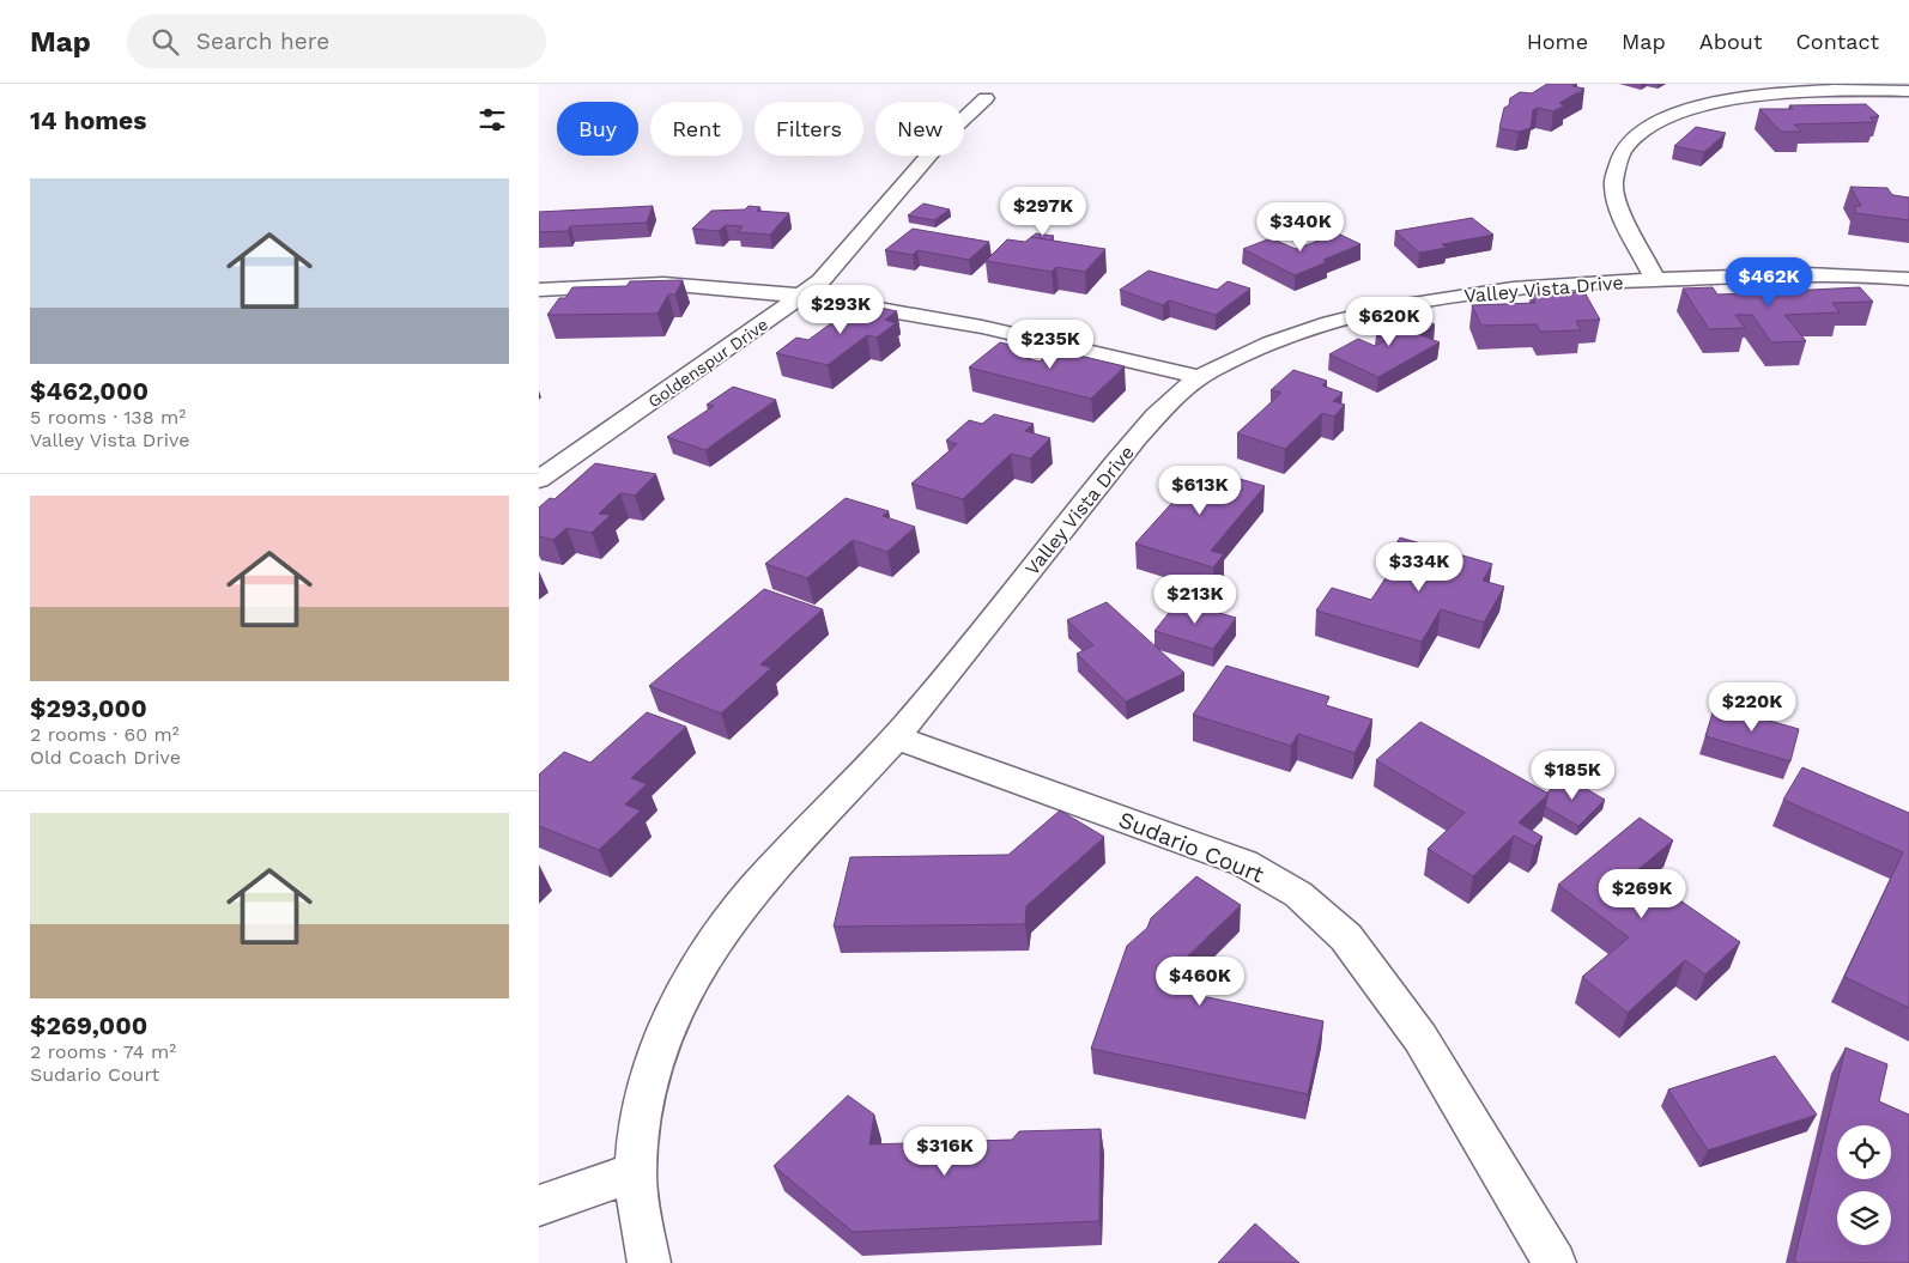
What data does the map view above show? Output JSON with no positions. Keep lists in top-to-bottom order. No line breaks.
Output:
{"streets":{"street":["Valley Vista Drive","Goldenspur Drive","Sudario Court"]},"crossings":[["Valley Vista Drive","Sudario Court"]],"page":{"header":"Map","search":"Search here","nav":["Home","Map","About","Contact"],"heading":"14 homes","chip":["Buy","Rent","Filters","New"],"list":[{"name":"$462,000","note":"5 rooms · 138 m² · Valley Vista Drive"},{"name":"$293,000","note":"2 rooms · 60 m² · Old Coach Drive"},{"name":"$269,000","note":"2 rooms · 74 m² · Sudario Court"}],"price":["$297K","$340K","$462K","$293K","$620K","$235K","$613K","$334K","$213K","$220K","$185K","$269K","$460K","$316K"]}}
